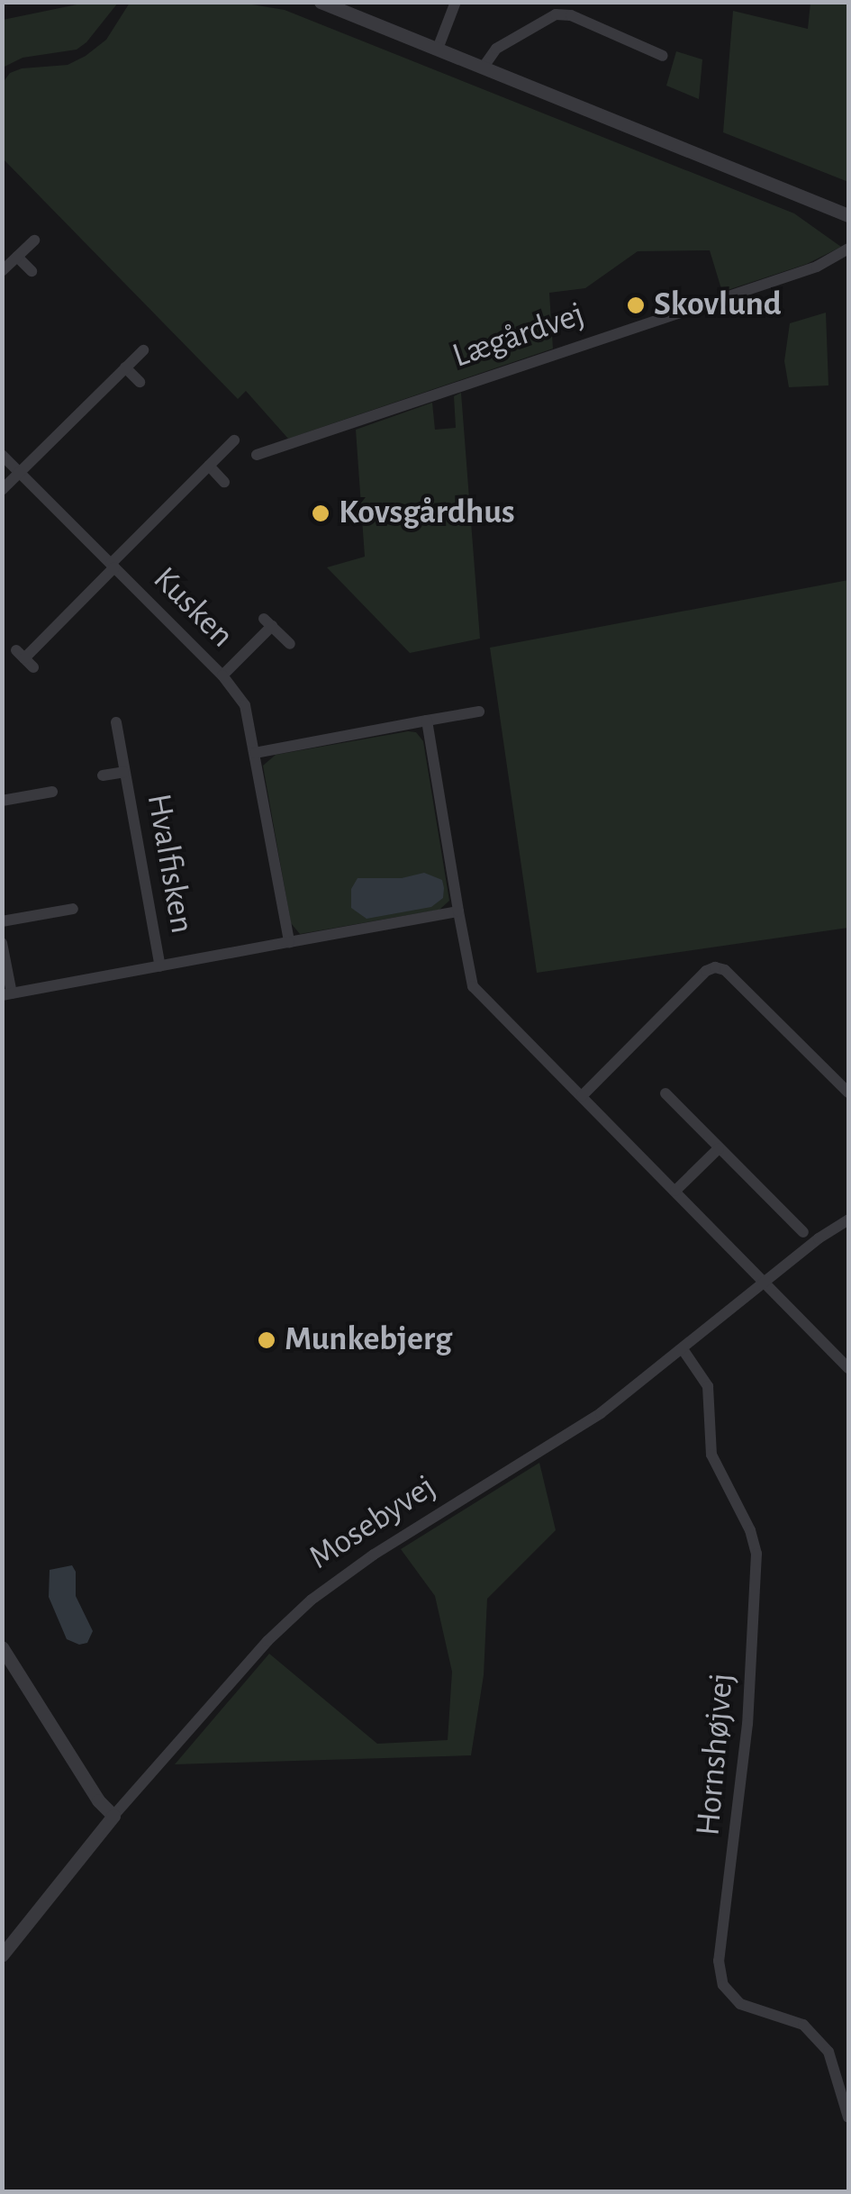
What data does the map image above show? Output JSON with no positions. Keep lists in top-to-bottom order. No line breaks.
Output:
{"streets":{"street":["Lægårdvej","Kusken","Hvalfisken","Mosebyvej","Hornshøjvej"]},"crossings":[["Mosebyvej","Hornshøjvej"]],"places":["Skovlund","Kovsgårdhus","Munkebjerg"]}
